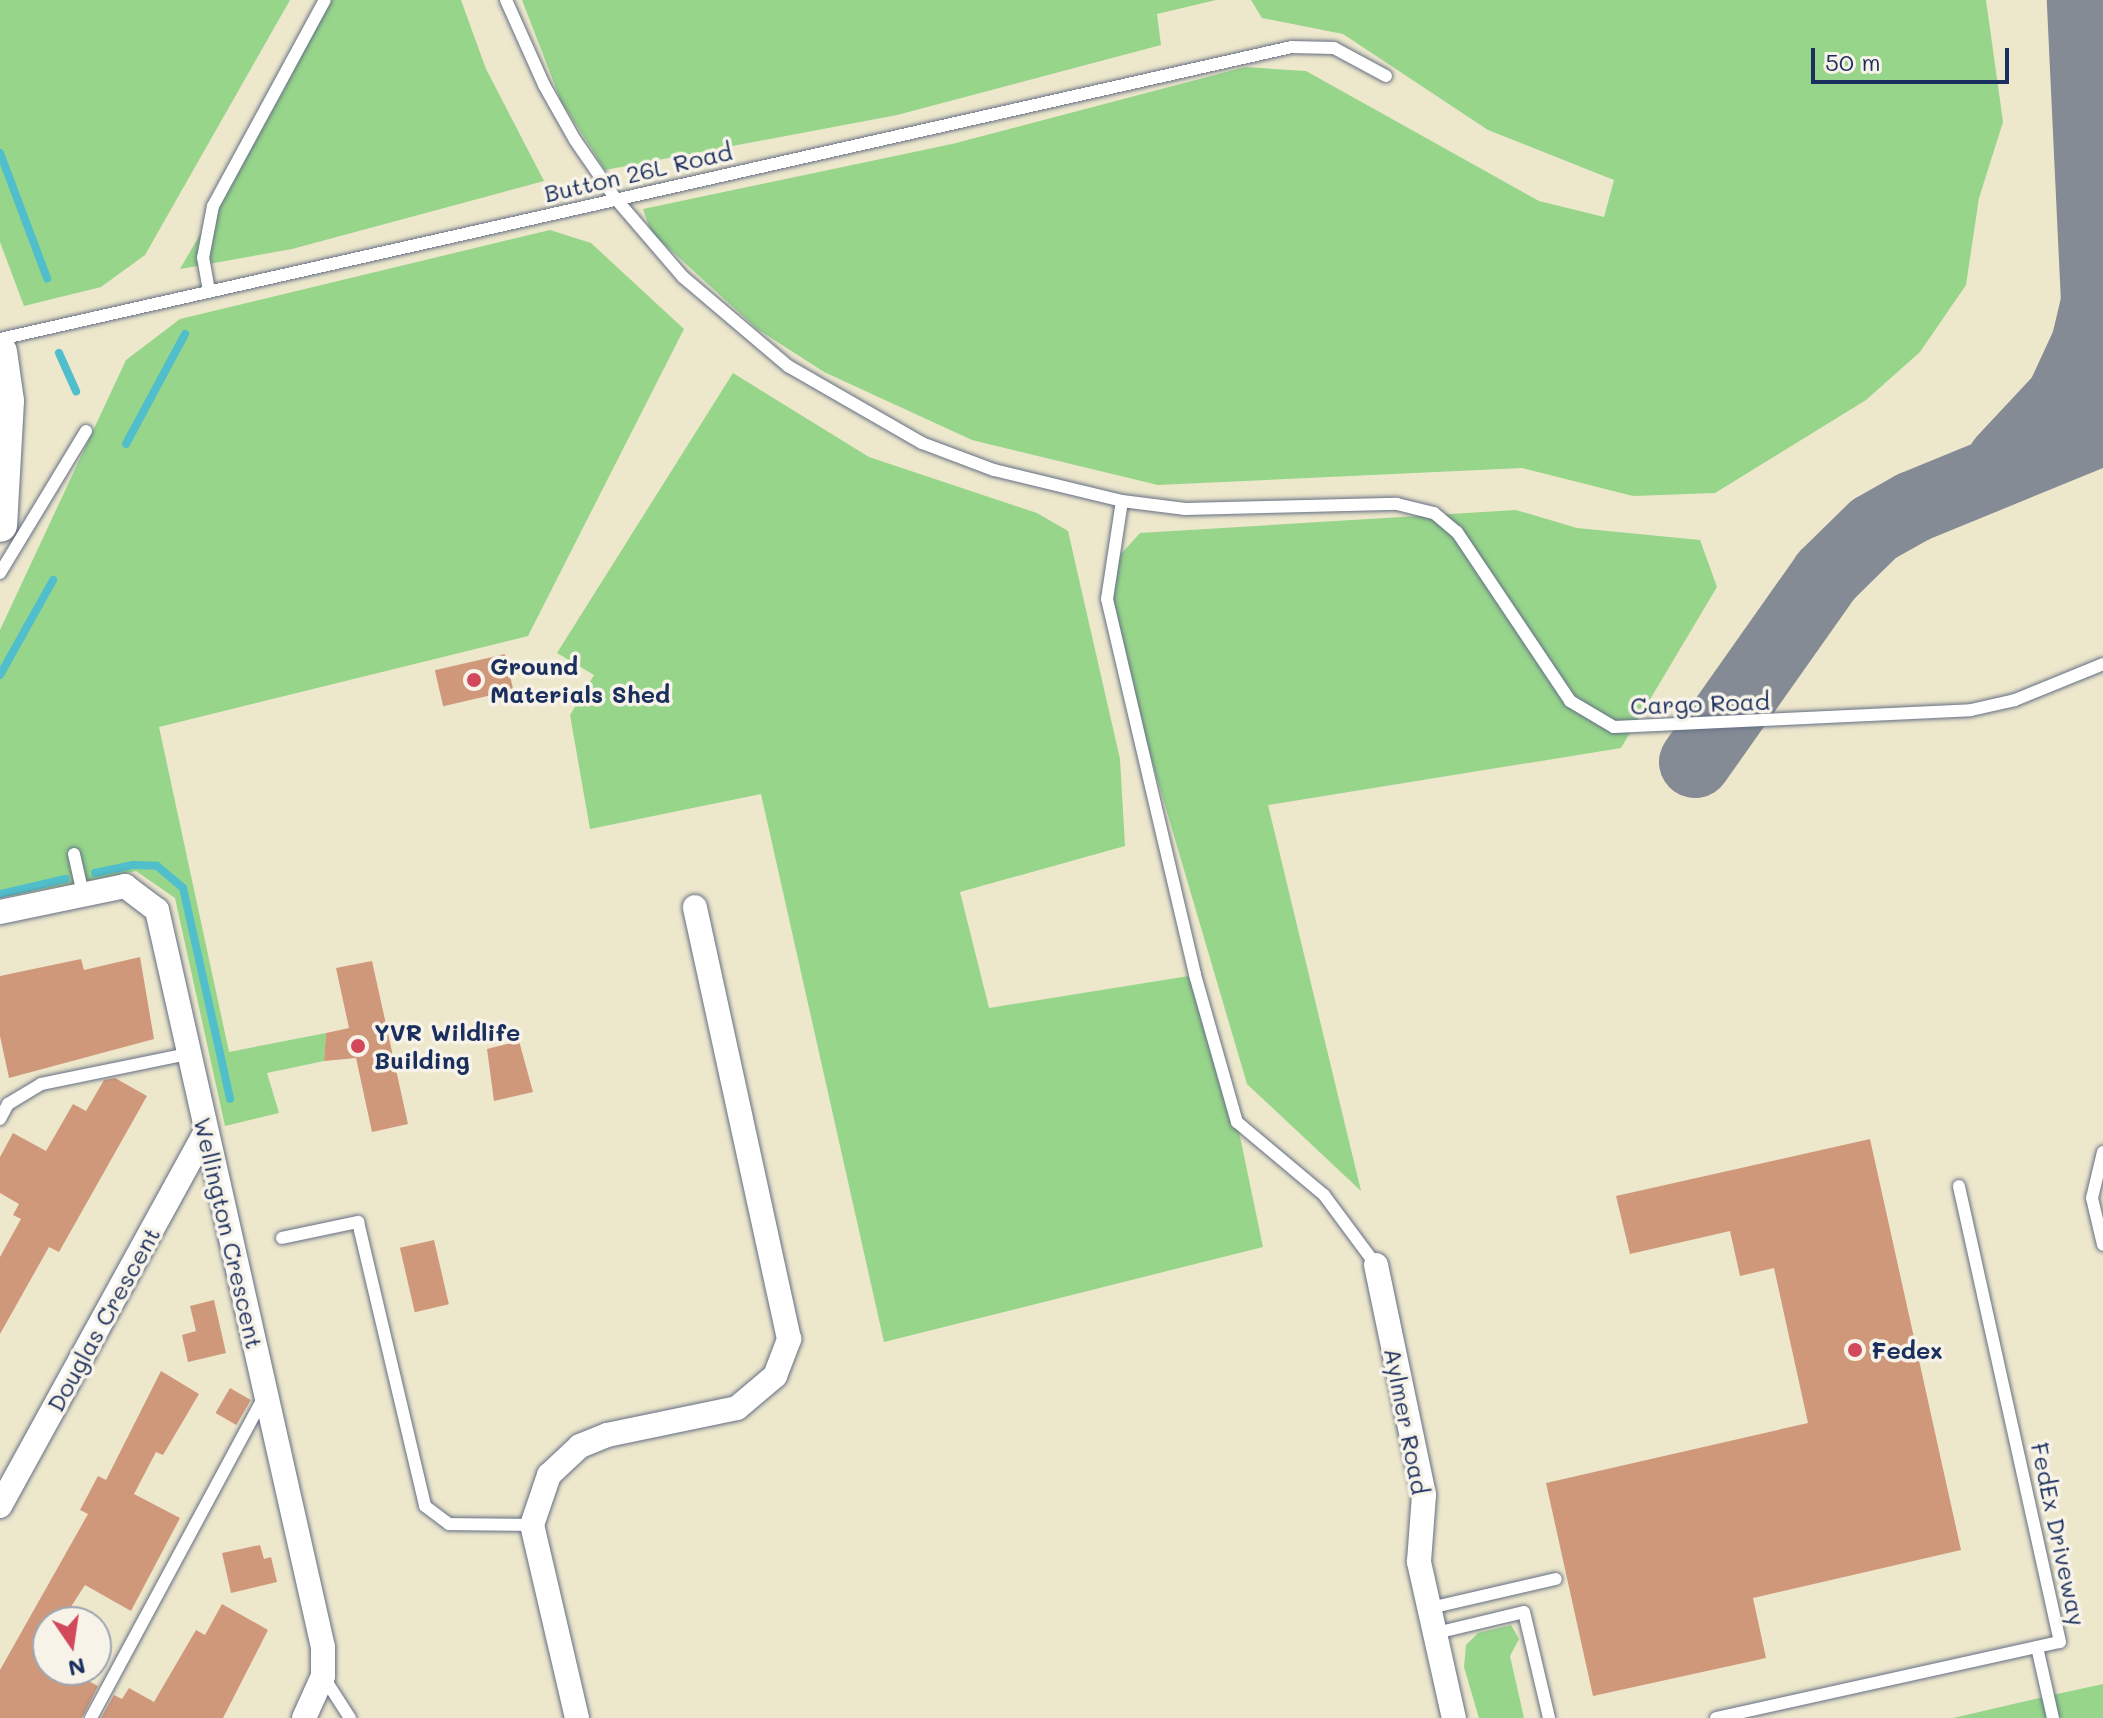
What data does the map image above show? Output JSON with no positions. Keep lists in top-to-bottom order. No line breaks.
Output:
{"streets":{"street":["Wellington Crescent","Douglas Crescent","Aylmer Road"],"lane":["Button 26L Road","Cargo Road","FedEx Driveway"]},"crossings":[["Button 26L Road","Cargo Road"],["Wellington Crescent","Douglas Crescent"]],"places":["Ground Materials Shed","YVR Wildlife Building","Fedex"],"scale_bar":"50 m","north":"bottom"}
